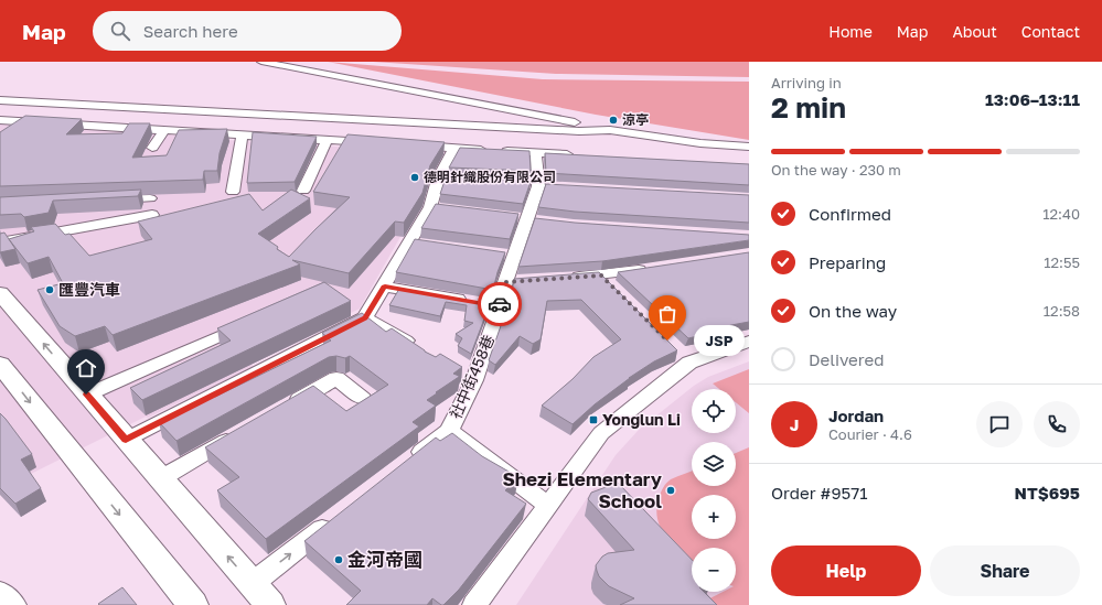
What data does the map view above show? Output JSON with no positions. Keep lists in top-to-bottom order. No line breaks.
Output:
{"streets":{"street":["社中街458巷"]},"places":{"other":["涼亭","德明針織股份有限公司","匯豐汽車","JSP","Shezi Elementary School","金河帝國"],"transit":["Yonglun Li"]},"page":{"header":"Map","search":"Search here","nav":["Home","Map","About","Contact"],"heading":["2 min","Arriving in","13:06–13:11"],"panel":["Jordan","Courier · 4.6","Order #9571","NT$695"],"bar":"On the way · 230 m","list":[["Confirmed","12:40"],["Preparing","12:55"],["On the way","12:58"],"Delivered"],"bubble":"JSP","map_buttons":["+","−"],"round":"J","buttons":["Help","Share"]}}
